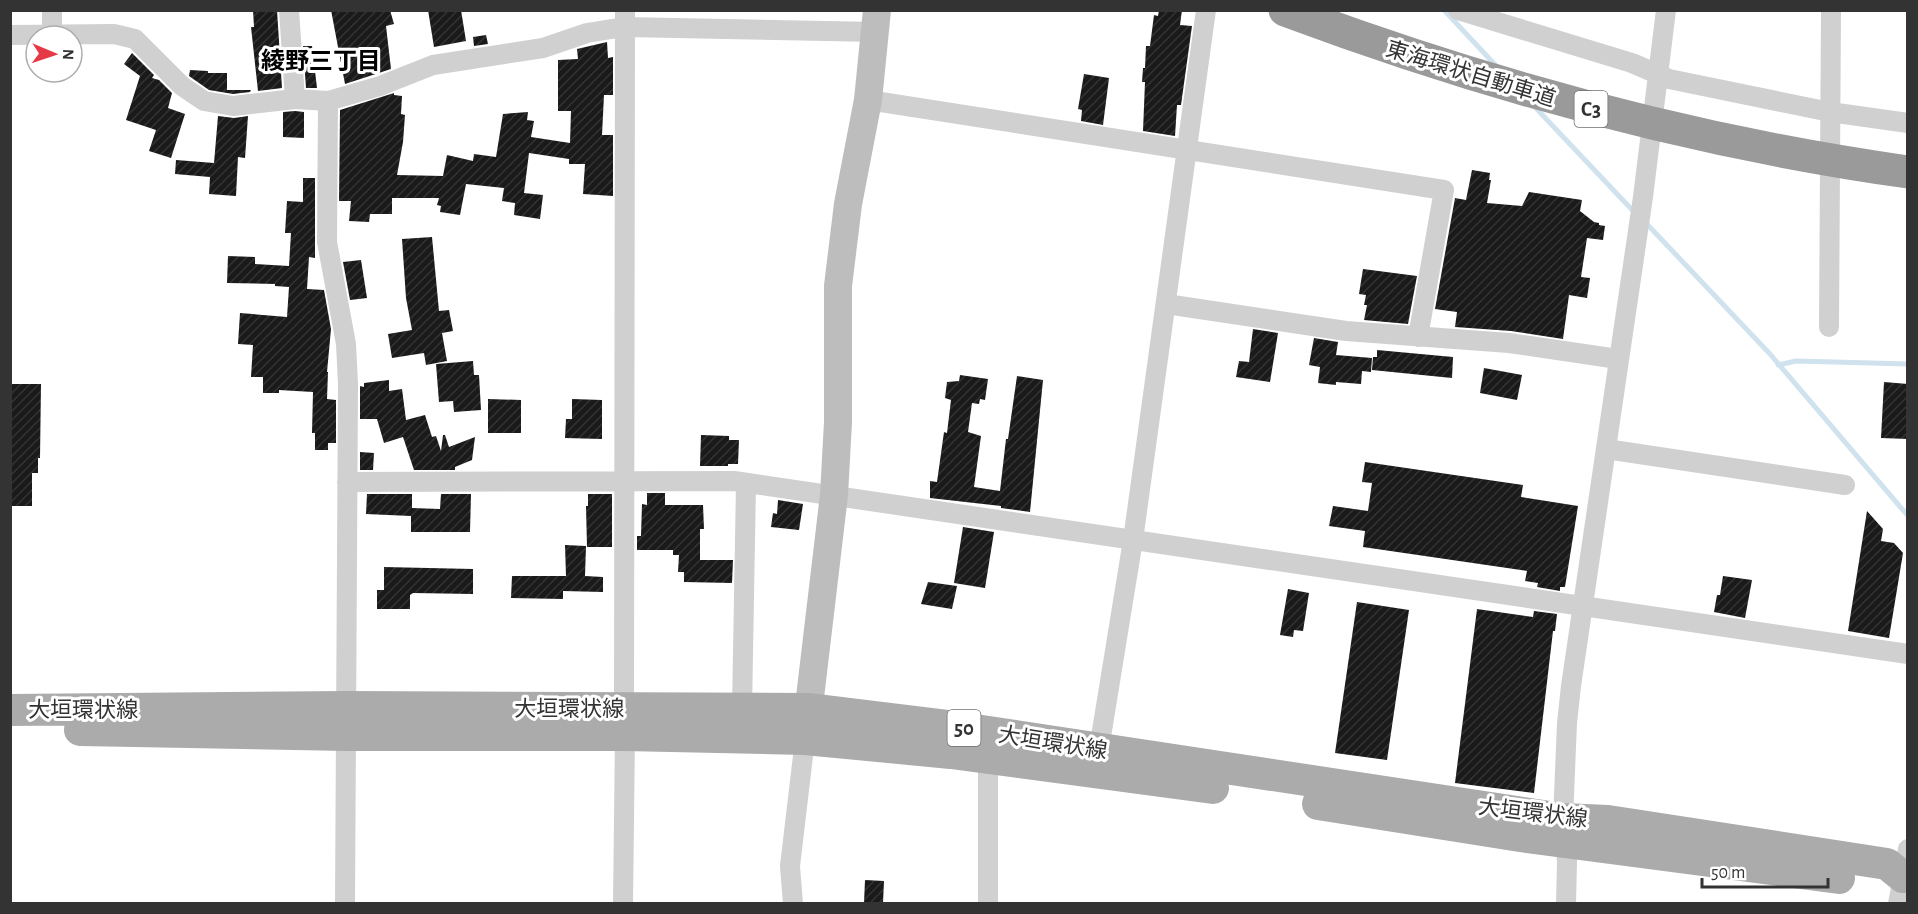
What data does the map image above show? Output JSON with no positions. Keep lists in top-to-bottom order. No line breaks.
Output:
{"streets":{"highway":["東海環状自動車道","C3"],"main road":["大垣環状線","50"]},"districts":["綾野三丁目"],"scale_bar":"50 m","north":"right"}
